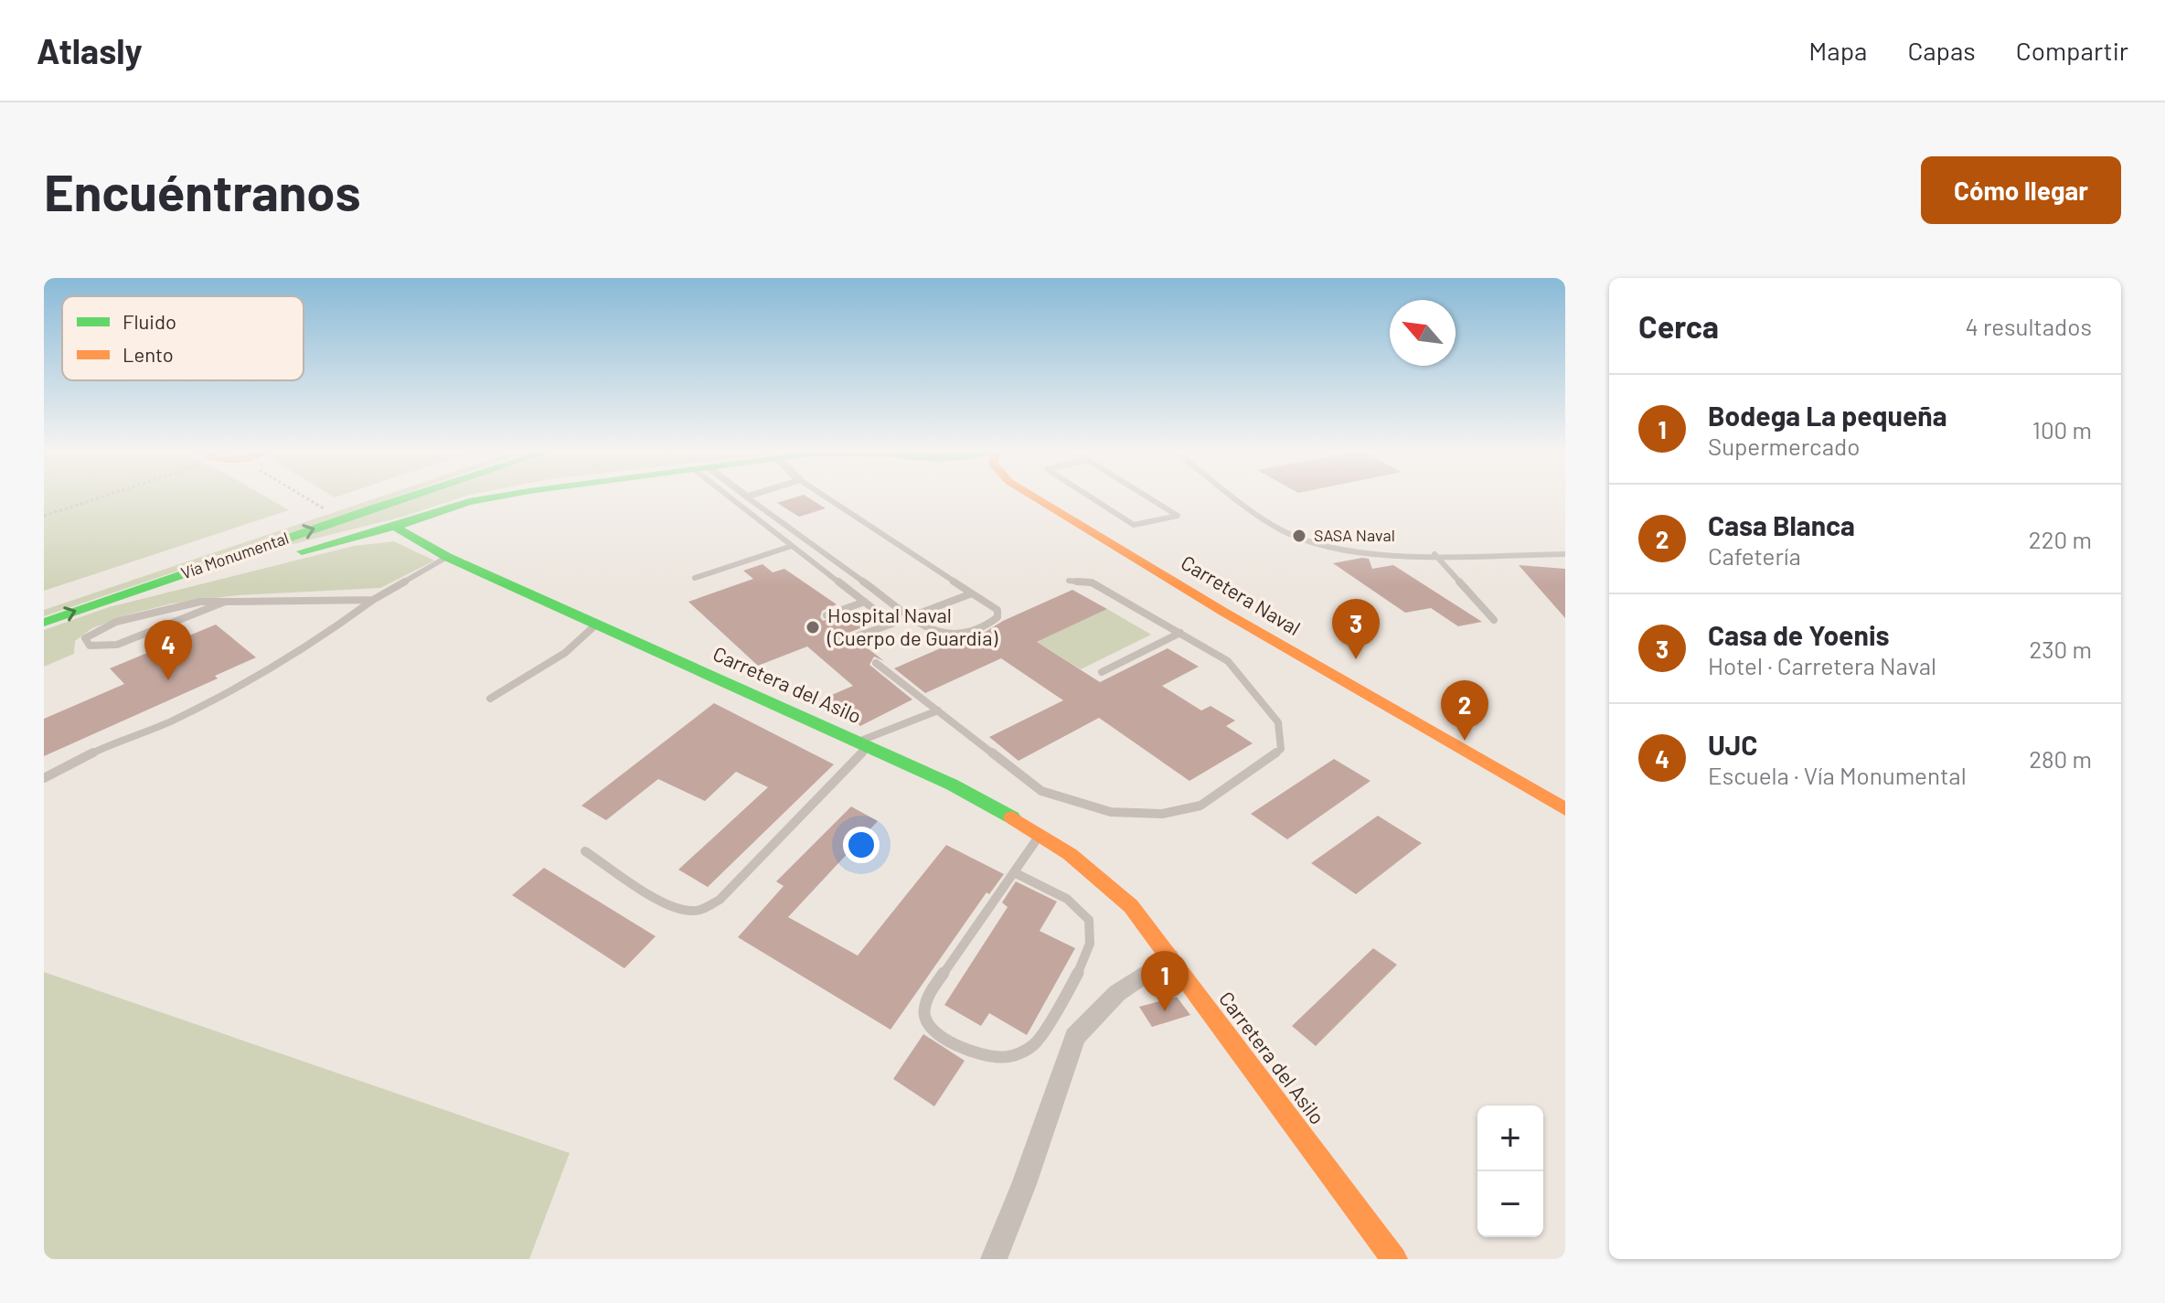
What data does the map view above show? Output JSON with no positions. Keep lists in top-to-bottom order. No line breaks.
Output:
{"streets":{"main road":["Vía Monumental","Carretera Naval","Carretera del Asilo"]},"places":["SASA Naval","Hospital Naval (Cuerpo de Guardia)"],"legend":["Fluido","Lento"],"north":"top left","page":{"header":"Atlasly","nav":["Mapa","Capas","Compartir"],"buttons":"Cómo llegar","title":"Encuéntranos","heading":["Cerca","4 resultados"],"list":[{"mark":"1","name":"Bodega La pequeña","note":"Supermercado","value":"100 m"},{"mark":"2","name":"Casa Blanca","note":"Cafetería","value":"220 m"},{"mark":"3","name":"Casa de Yoenis","note":"Hotel · Carretera Naval","value":"230 m"},{"mark":"4","name":"UJC","note":"Escuela · Vía Monumental","value":"280 m"}],"pins":["3","4","2","1"],"map_buttons":["+","−"]}}
